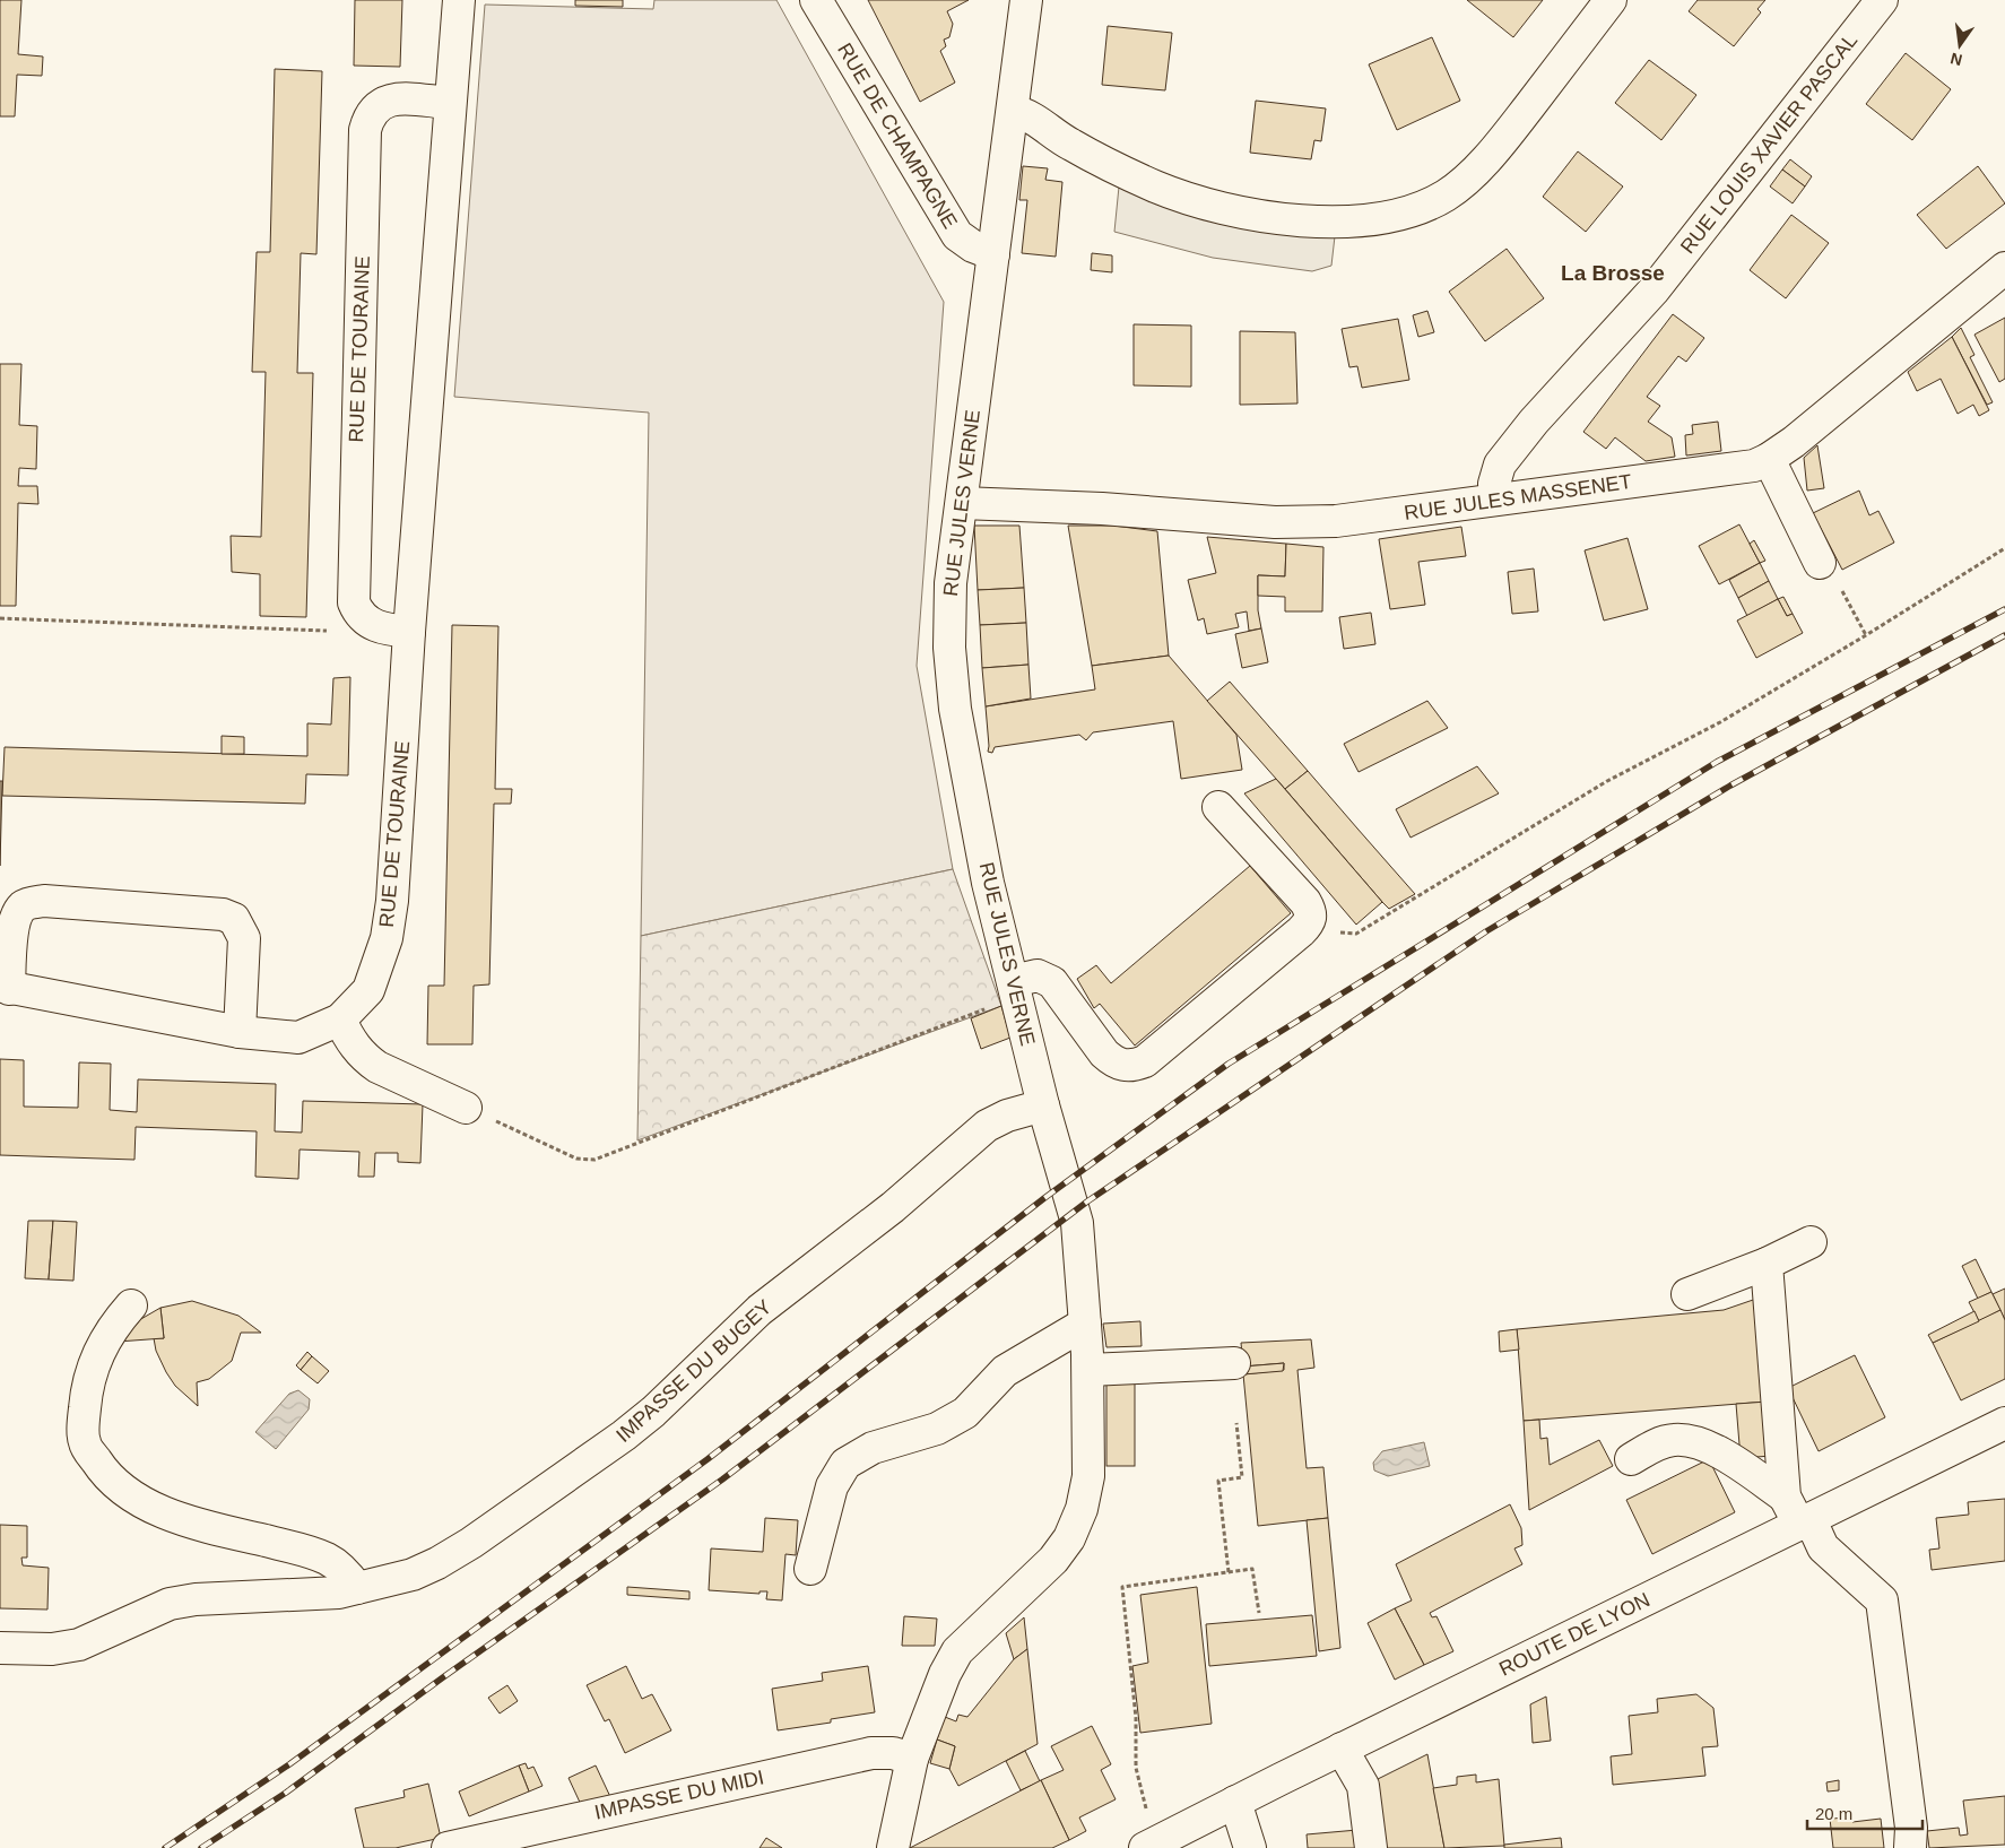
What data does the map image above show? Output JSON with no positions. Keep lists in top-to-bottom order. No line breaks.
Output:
{"streets":{"street":["RUE DE CHAMPAGNE","RUE LOUIS XAVIER PASCAL","RUE DE TOURAINE","RUE JULES MASSENET","RUE JULES VERNE","IMPASSE DU BUGEY","ROUTE DE LYON","IMPASSE DU MIDI"]},"crossings":[["RUE DE CHAMPAGNE","RUE JULES VERNE"],["RUE LOUIS XAVIER PASCAL","RUE JULES MASSENET"],["RUE JULES MASSENET","RUE JULES VERNE"],["RUE JULES VERNE","IMPASSE DU BUGEY"],["RUE JULES VERNE","IMPASSE DU MIDI"]],"districts":["La Brosse"],"scale_bar":"20 m","north":"bottom"}
